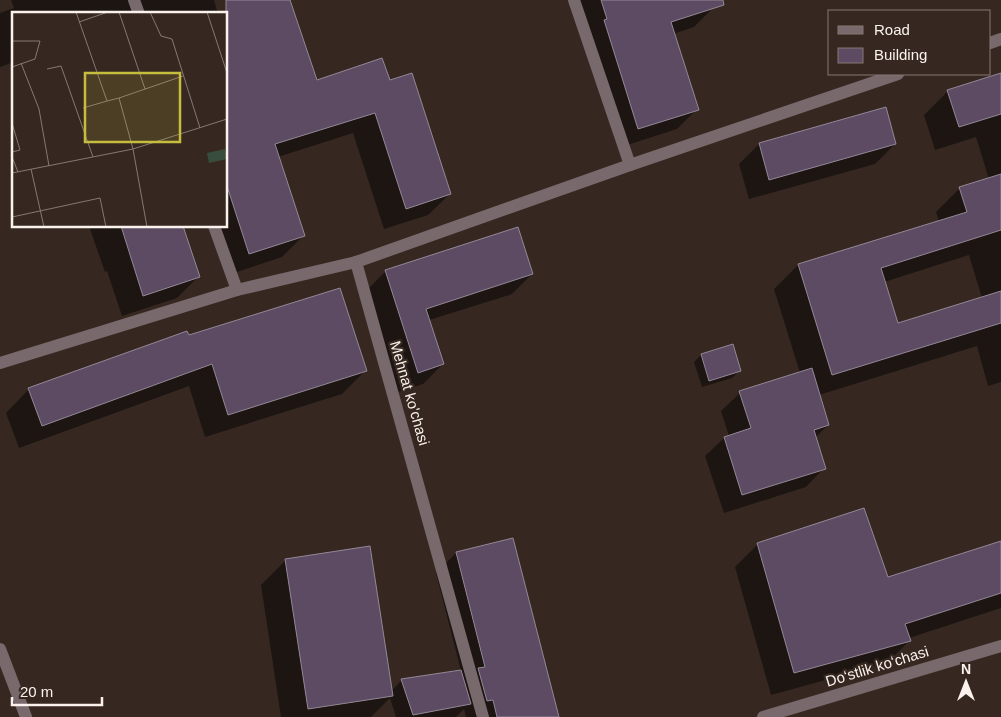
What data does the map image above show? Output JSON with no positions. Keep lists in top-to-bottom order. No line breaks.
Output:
{"streets":{"street":["Mehnat ko'chasi","Do‘stlik ko‘chasi"]},"legend":["Road","Building"],"scale_bar":"20 m","north":"top"}
